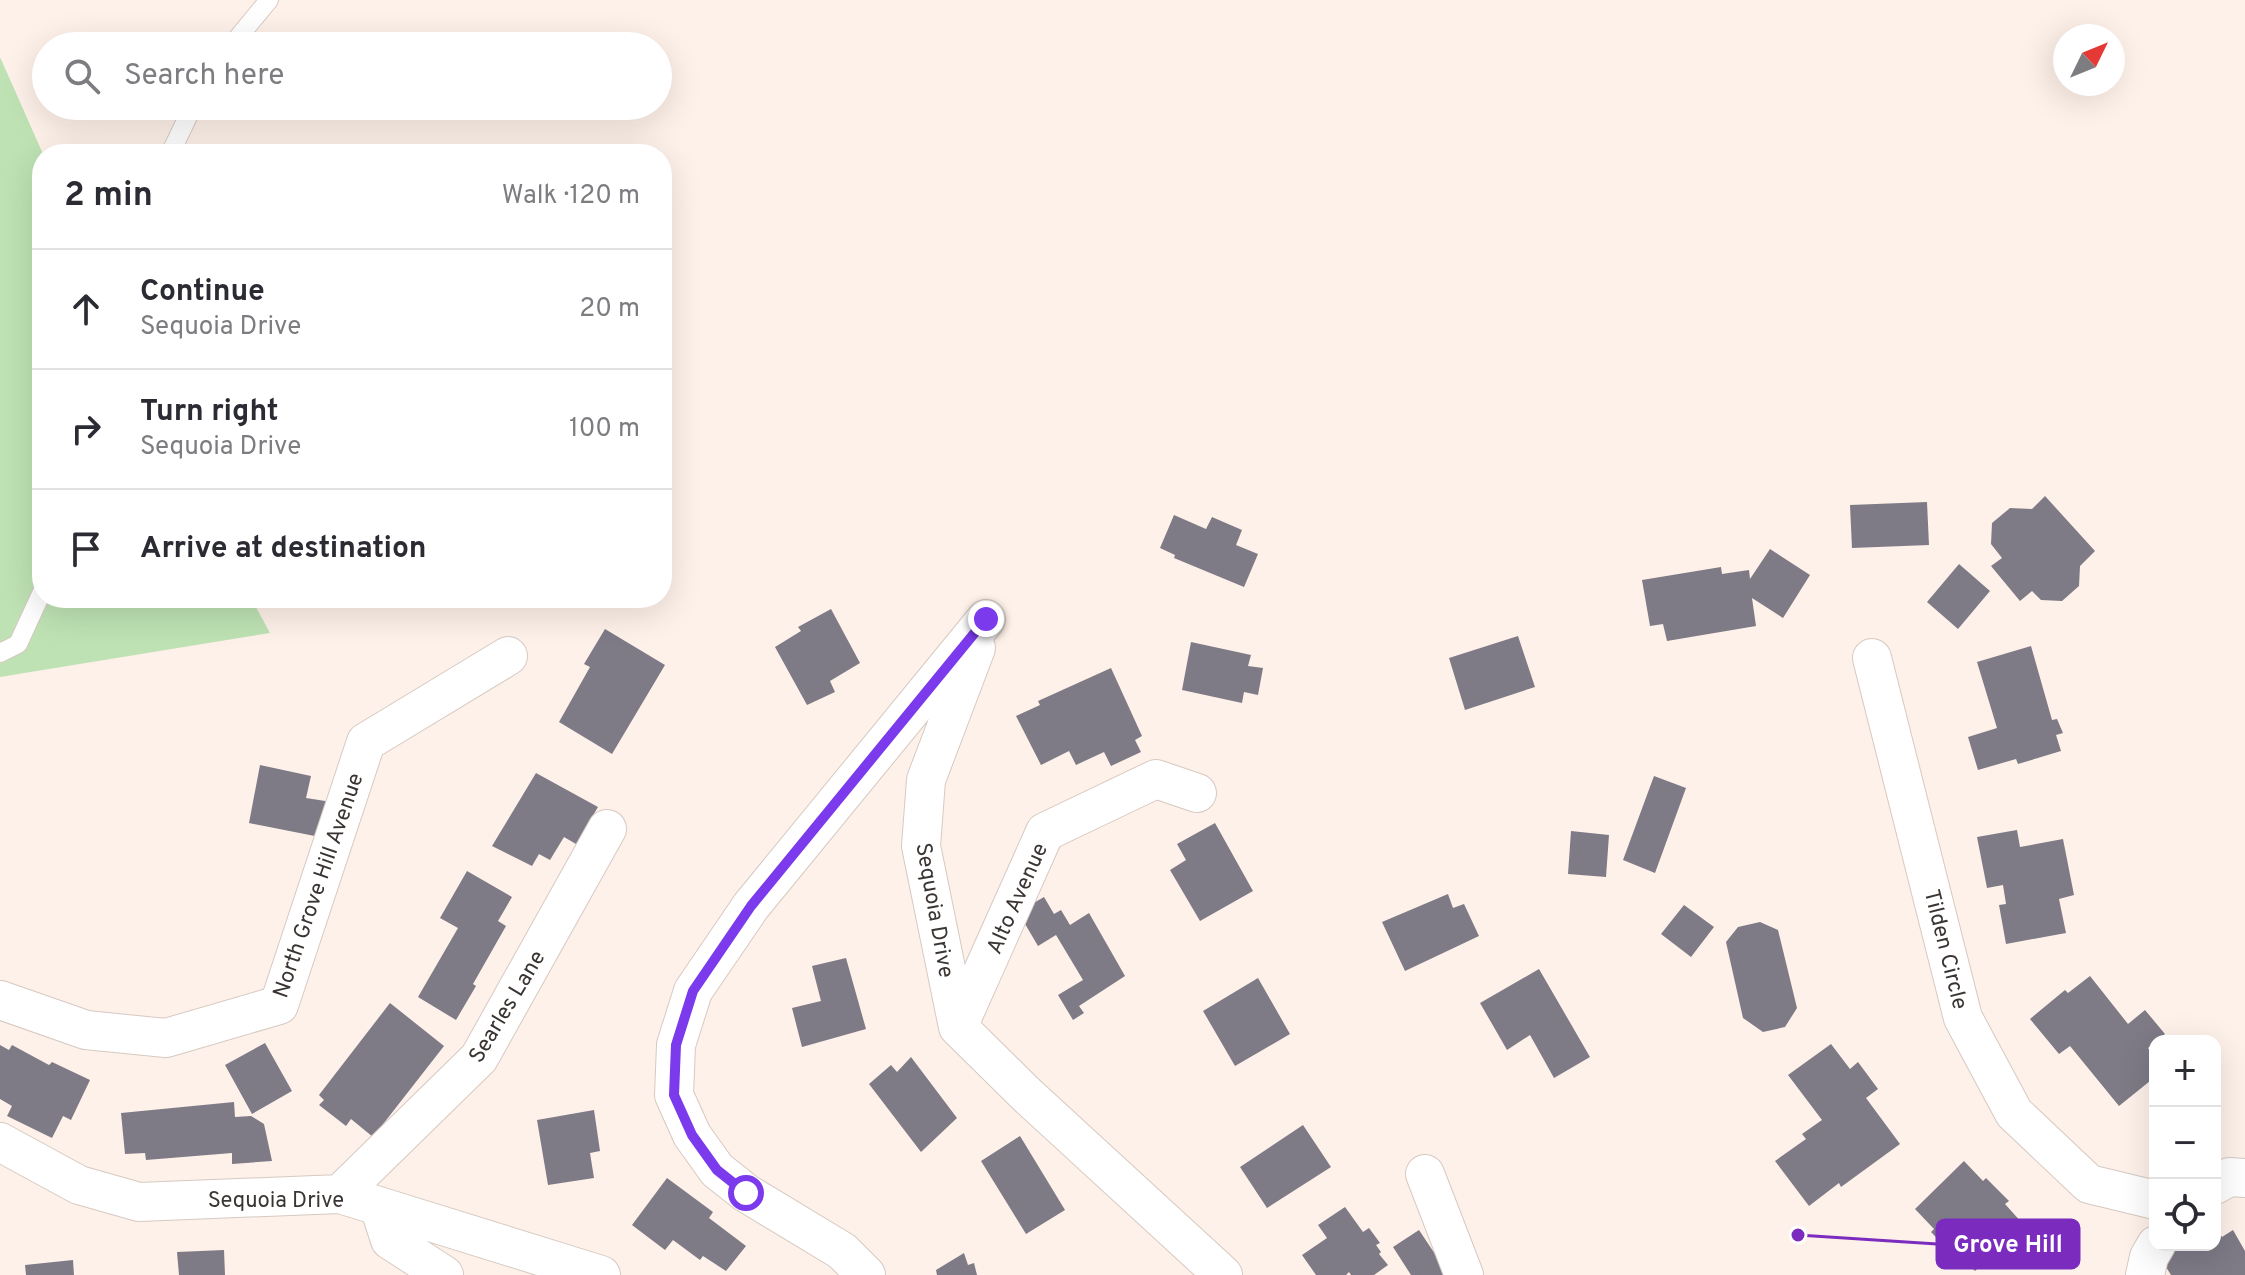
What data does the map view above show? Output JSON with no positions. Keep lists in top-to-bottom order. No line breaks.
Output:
{"streets":{"street":["North Grove Hill Avenue","Alto Avenue","Sequoia Drive","Tilden Circle","Searles Lane"]},"crossings":[["Alto Avenue","Sequoia Drive"],["Sequoia Drive","Searles Lane"]],"places":["Grove Hill"],"north":"top right","page":{"search":"Search here","heading":["2 min","Walk · 120 m"],"list":[["Continue","Sequoia Drive","20 m"],["Turn right","Sequoia Drive","100 m"],"Arrive at destination"],"map_buttons":["+","−"]}}
